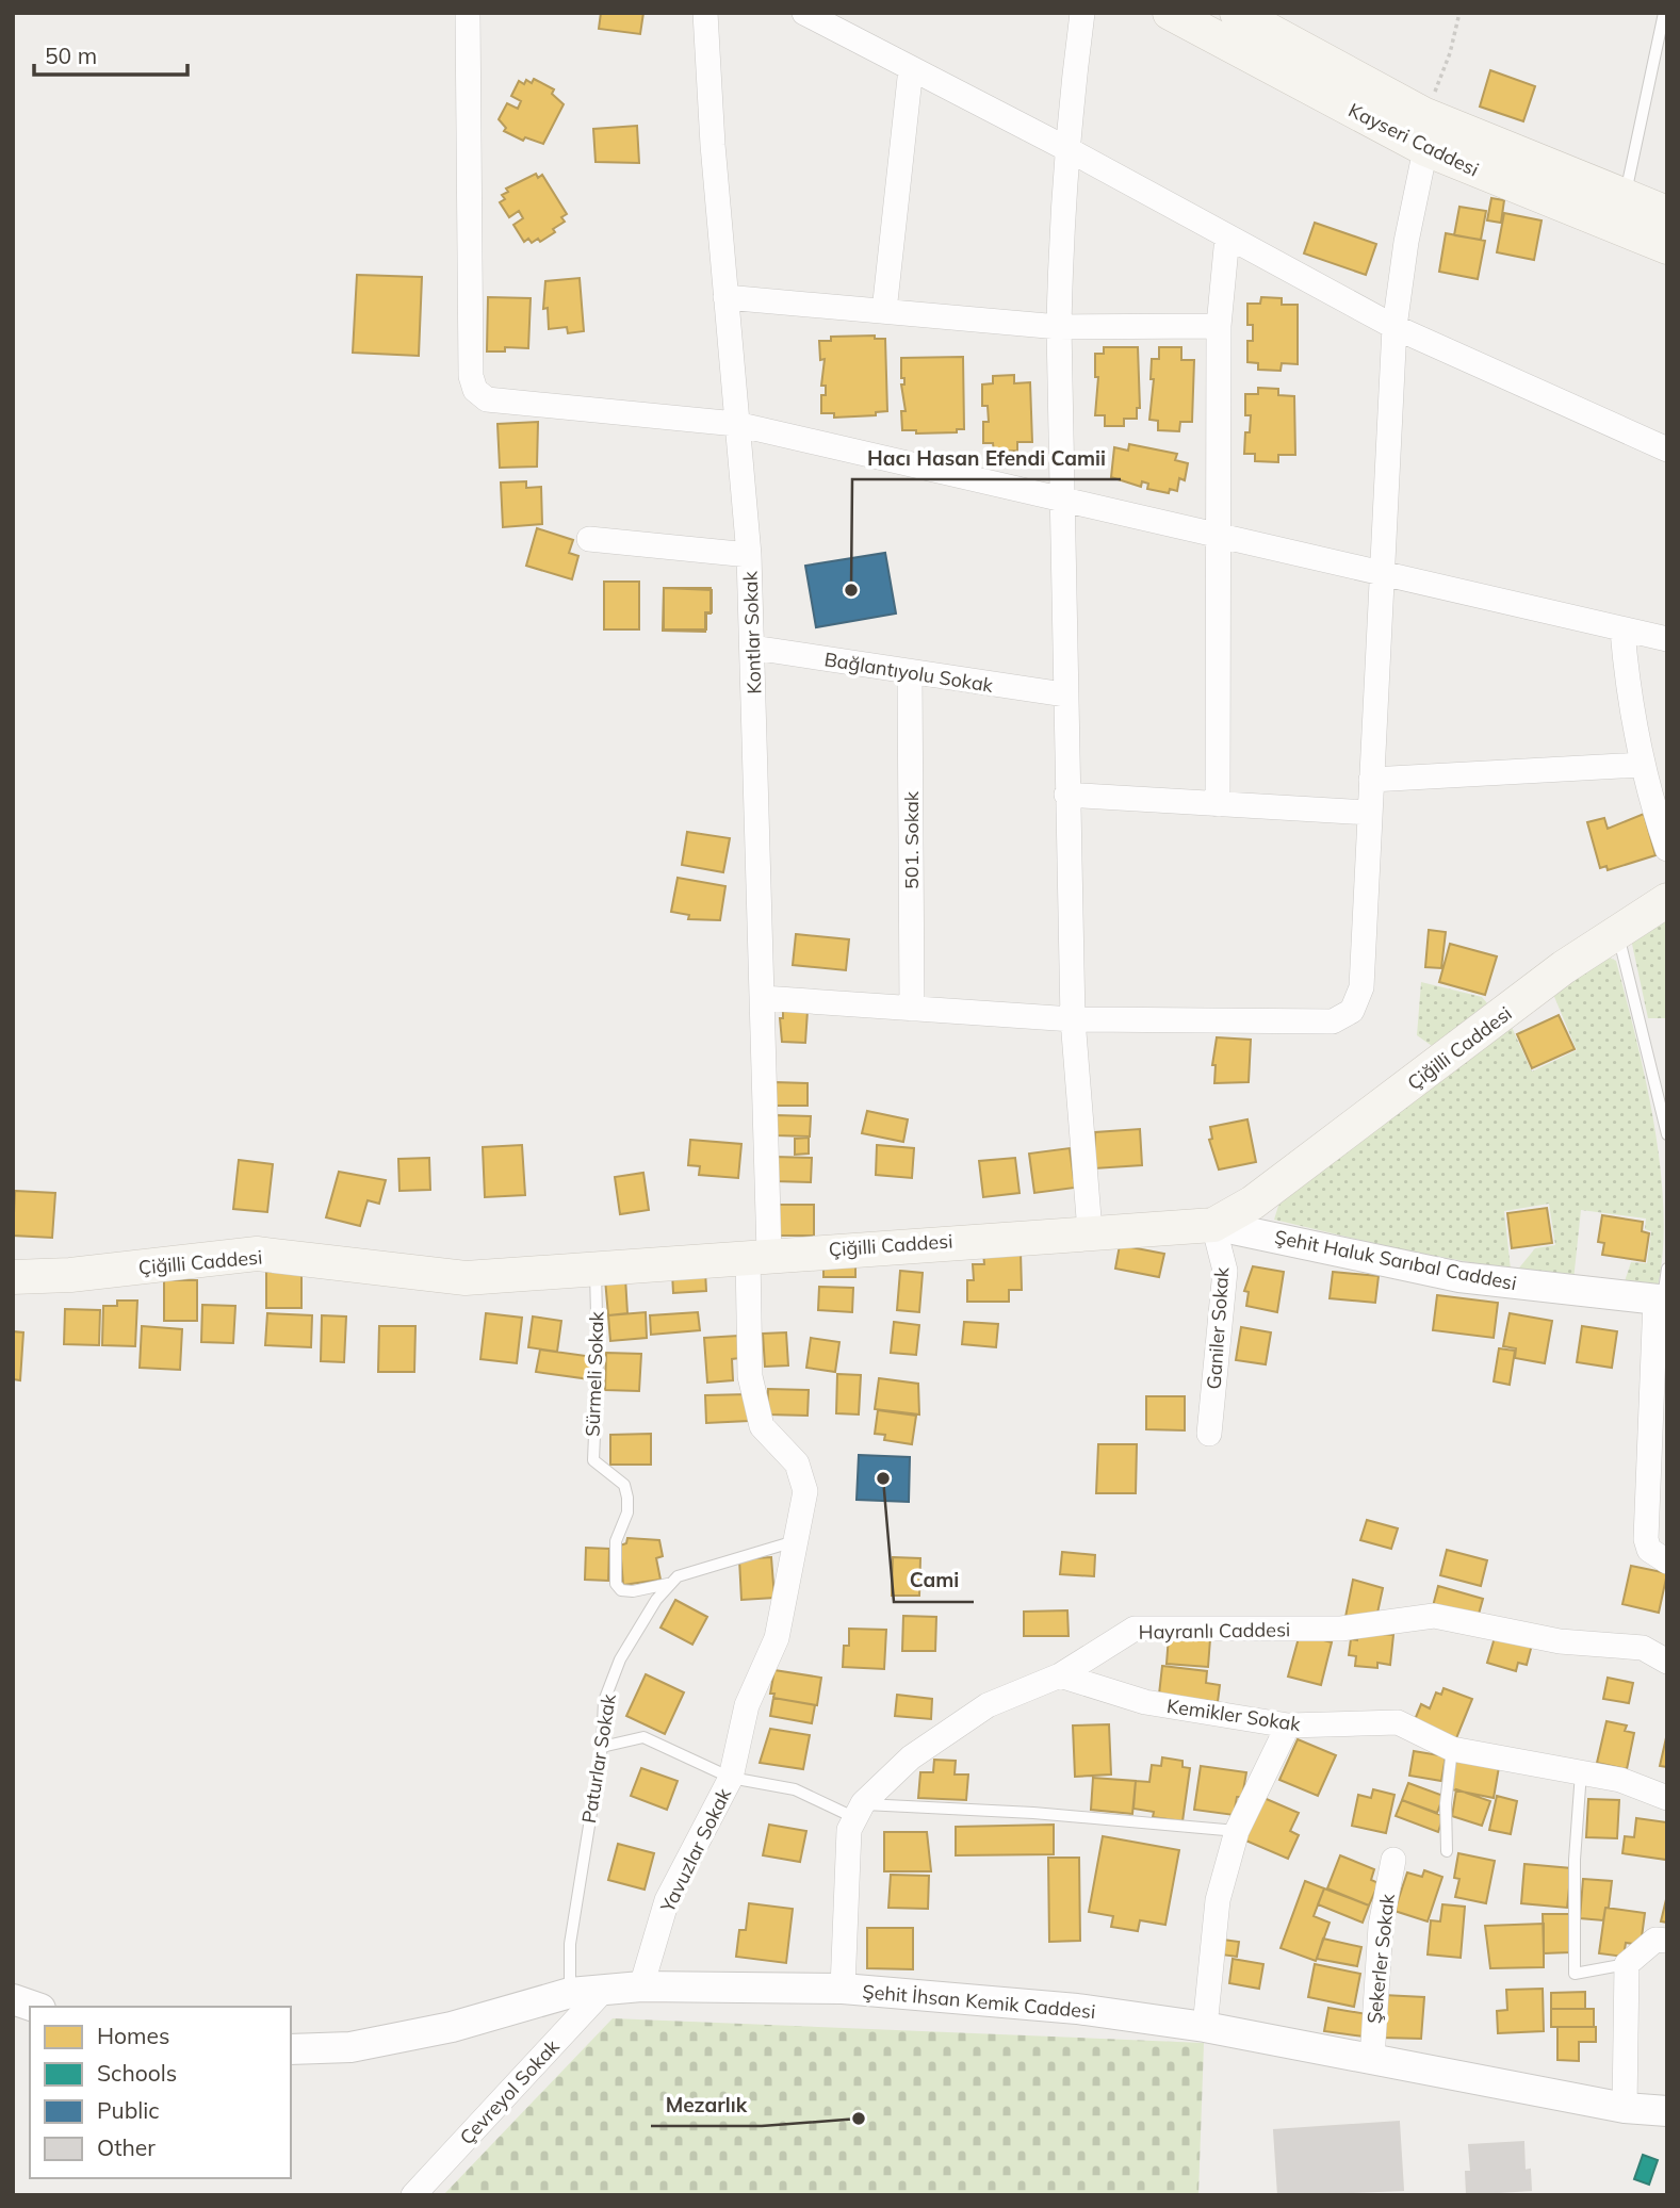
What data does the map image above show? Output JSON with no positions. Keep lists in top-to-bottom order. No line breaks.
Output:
{"streets":{"main road":["Kayseri Caddesi","Çiğilli Caddesi"],"street":["Kontlar Sokak","Bağlantıyolu Sokak","501. Sokak","Şehit Haluk Sarıbal Caddesi","Ganiler Sokak","Hayranlı Caddesi","Kemikler Sokak","Yavuzlar Sokak","Şekerler Sokak","Şehit İhsan Kemik Caddesi","Çevreyol Sokak"],"lane":["Sürmeli Sokak","Paturlar Sokak"]},"crossings":[["Kontlar Sokak","Bağlantıyolu Sokak"],["Kontlar Sokak","Çiğilli Caddesi"],["Kontlar Sokak","Yavuzlar Sokak"],["Bağlantıyolu Sokak","501. Sokak"],["Çiğilli Caddesi","Şehit Haluk Sarıbal Caddesi"],["Çiğilli Caddesi","Ganiler Sokak"],["Çiğilli Caddesi","Sürmeli Sokak"],["Çiğilli Caddesi","Yavuzlar Sokak"],["Şehit Haluk Sarıbal Caddesi","Ganiler Sokak"],["Sürmeli Sokak","Paturlar Sokak"],["Hayranlı Caddesi","Kemikler Sokak"],["Paturlar Sokak","Şehit İhsan Kemik Caddesi"],["Yavuzlar Sokak","Şehit İhsan Kemik Caddesi"],["Şekerler Sokak","Şehit İhsan Kemik Caddesi"],["Şehit İhsan Kemik Caddesi","Çevreyol Sokak"]],"places":["Hacı Hasan Efendi Camii","Cami","Mezarlık"],"legend":["Homes","Schools","Public","Other"],"scale_bar":"50 m"}
